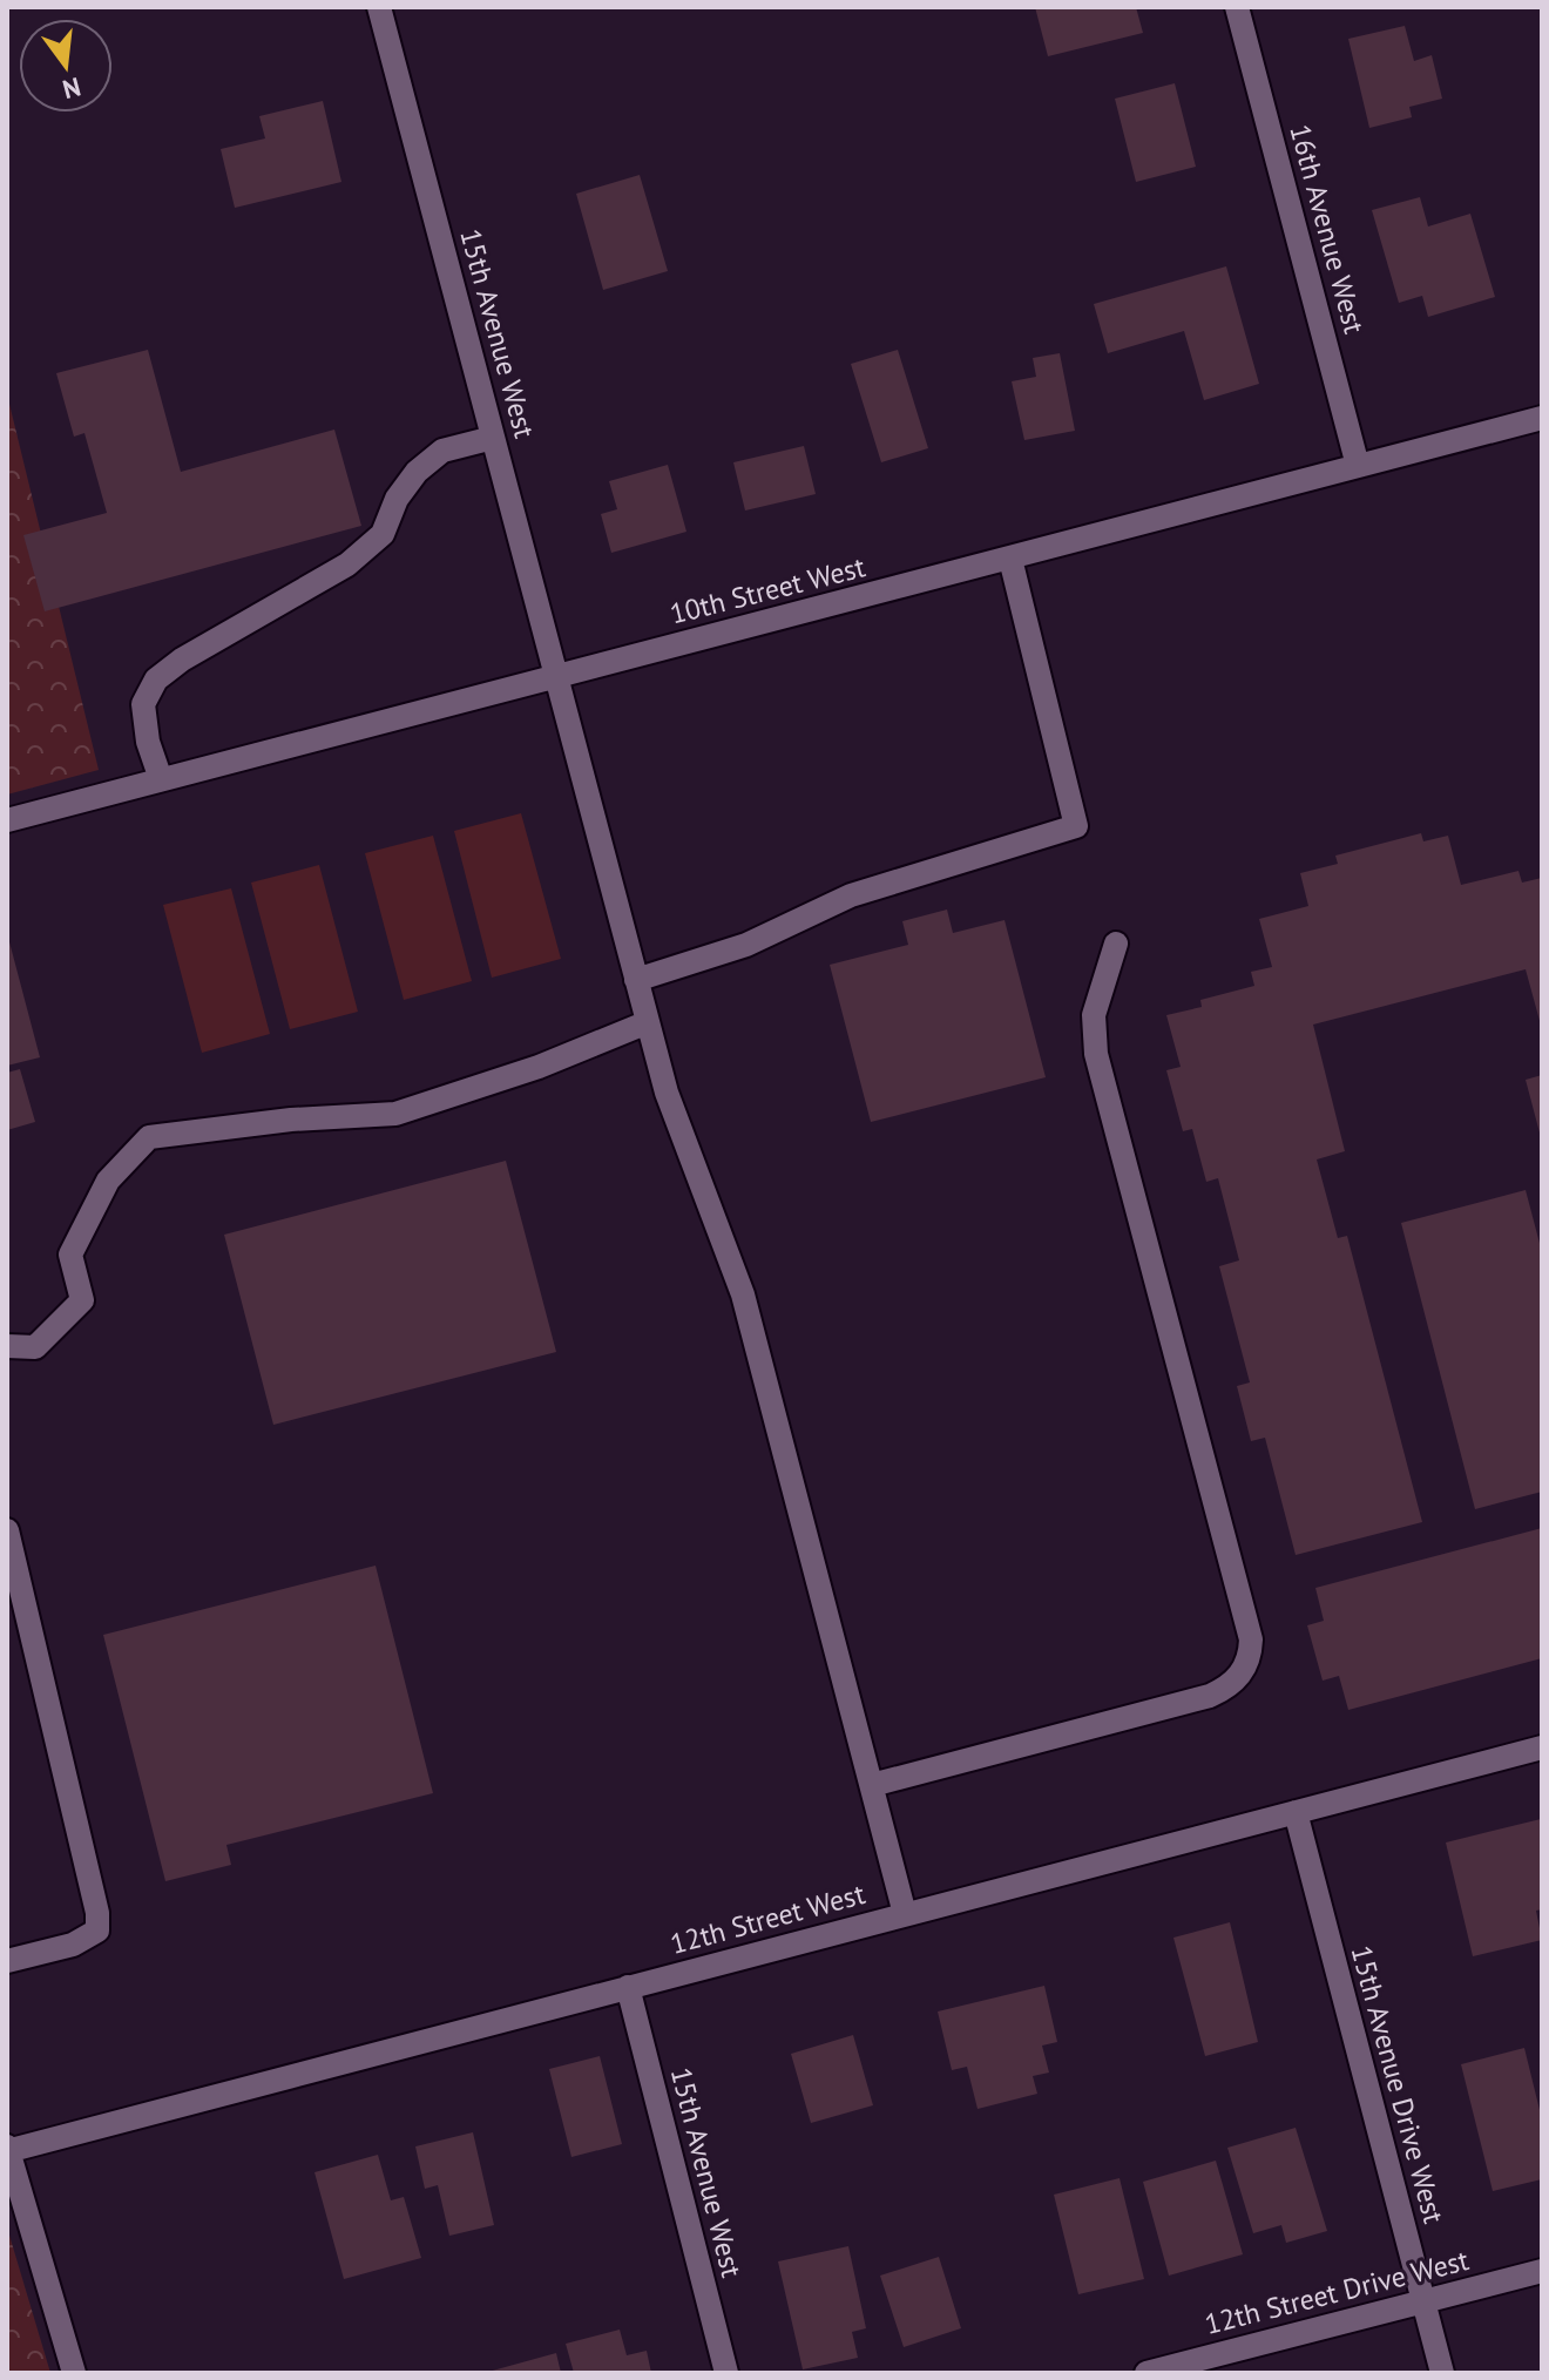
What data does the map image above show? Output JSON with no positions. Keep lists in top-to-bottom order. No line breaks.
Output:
{"streets":{"street":["16th Avenue West","15th Avenue West","10th Street West","12th Street West","15th Avenue Drive West","12th Street Drive West"]},"crossings":[["16th Avenue West","10th Street West"],["15th Avenue West","10th Street West"],["15th Avenue West","12th Street West"],["12th Street West","15th Avenue Drive West"],["15th Avenue Drive West","12th Street Drive West"]],"north":"bottom"}
